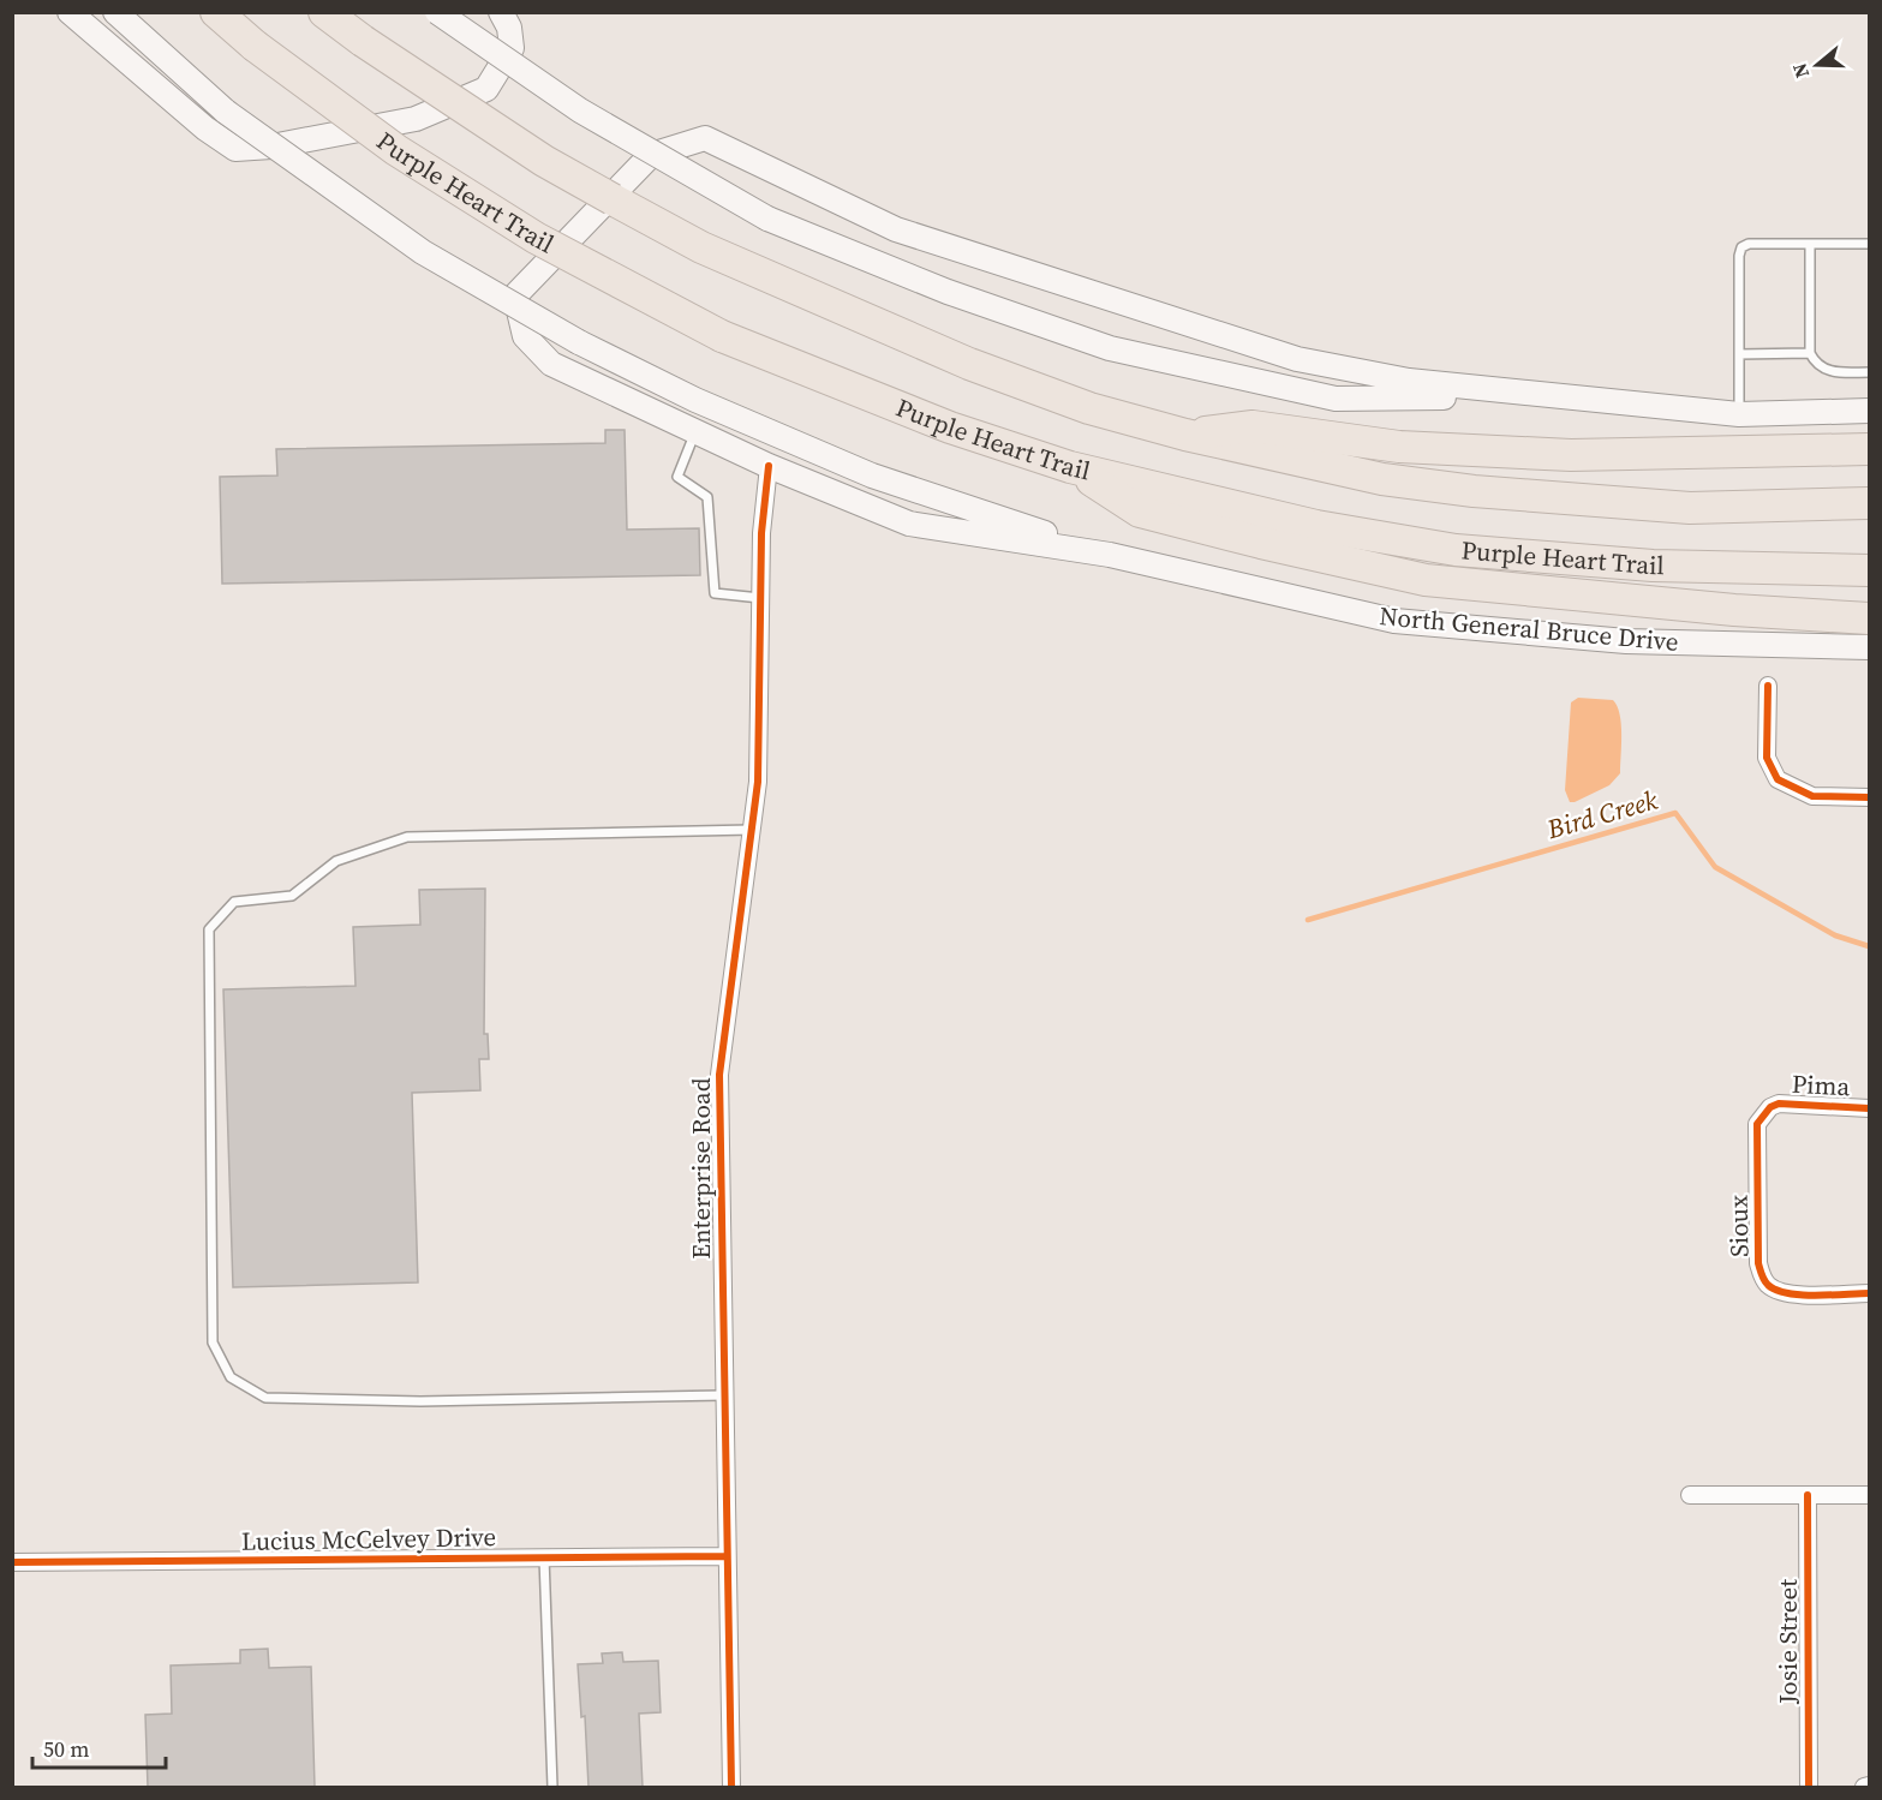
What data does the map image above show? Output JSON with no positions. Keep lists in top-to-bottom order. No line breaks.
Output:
{"streets":{"highway":["Purple Heart Trail"],"main road":["North General Bruce Drive"],"street":["Pima","Enterprise Road","Sioux","Lucius McCelvey Drive","Josie Street"]},"crossings":[["Pima","Sioux"],["Enterprise Road","Lucius McCelvey Drive"]],"water":["Bird Creek"],"scale_bar":"50 m","north":"left"}
